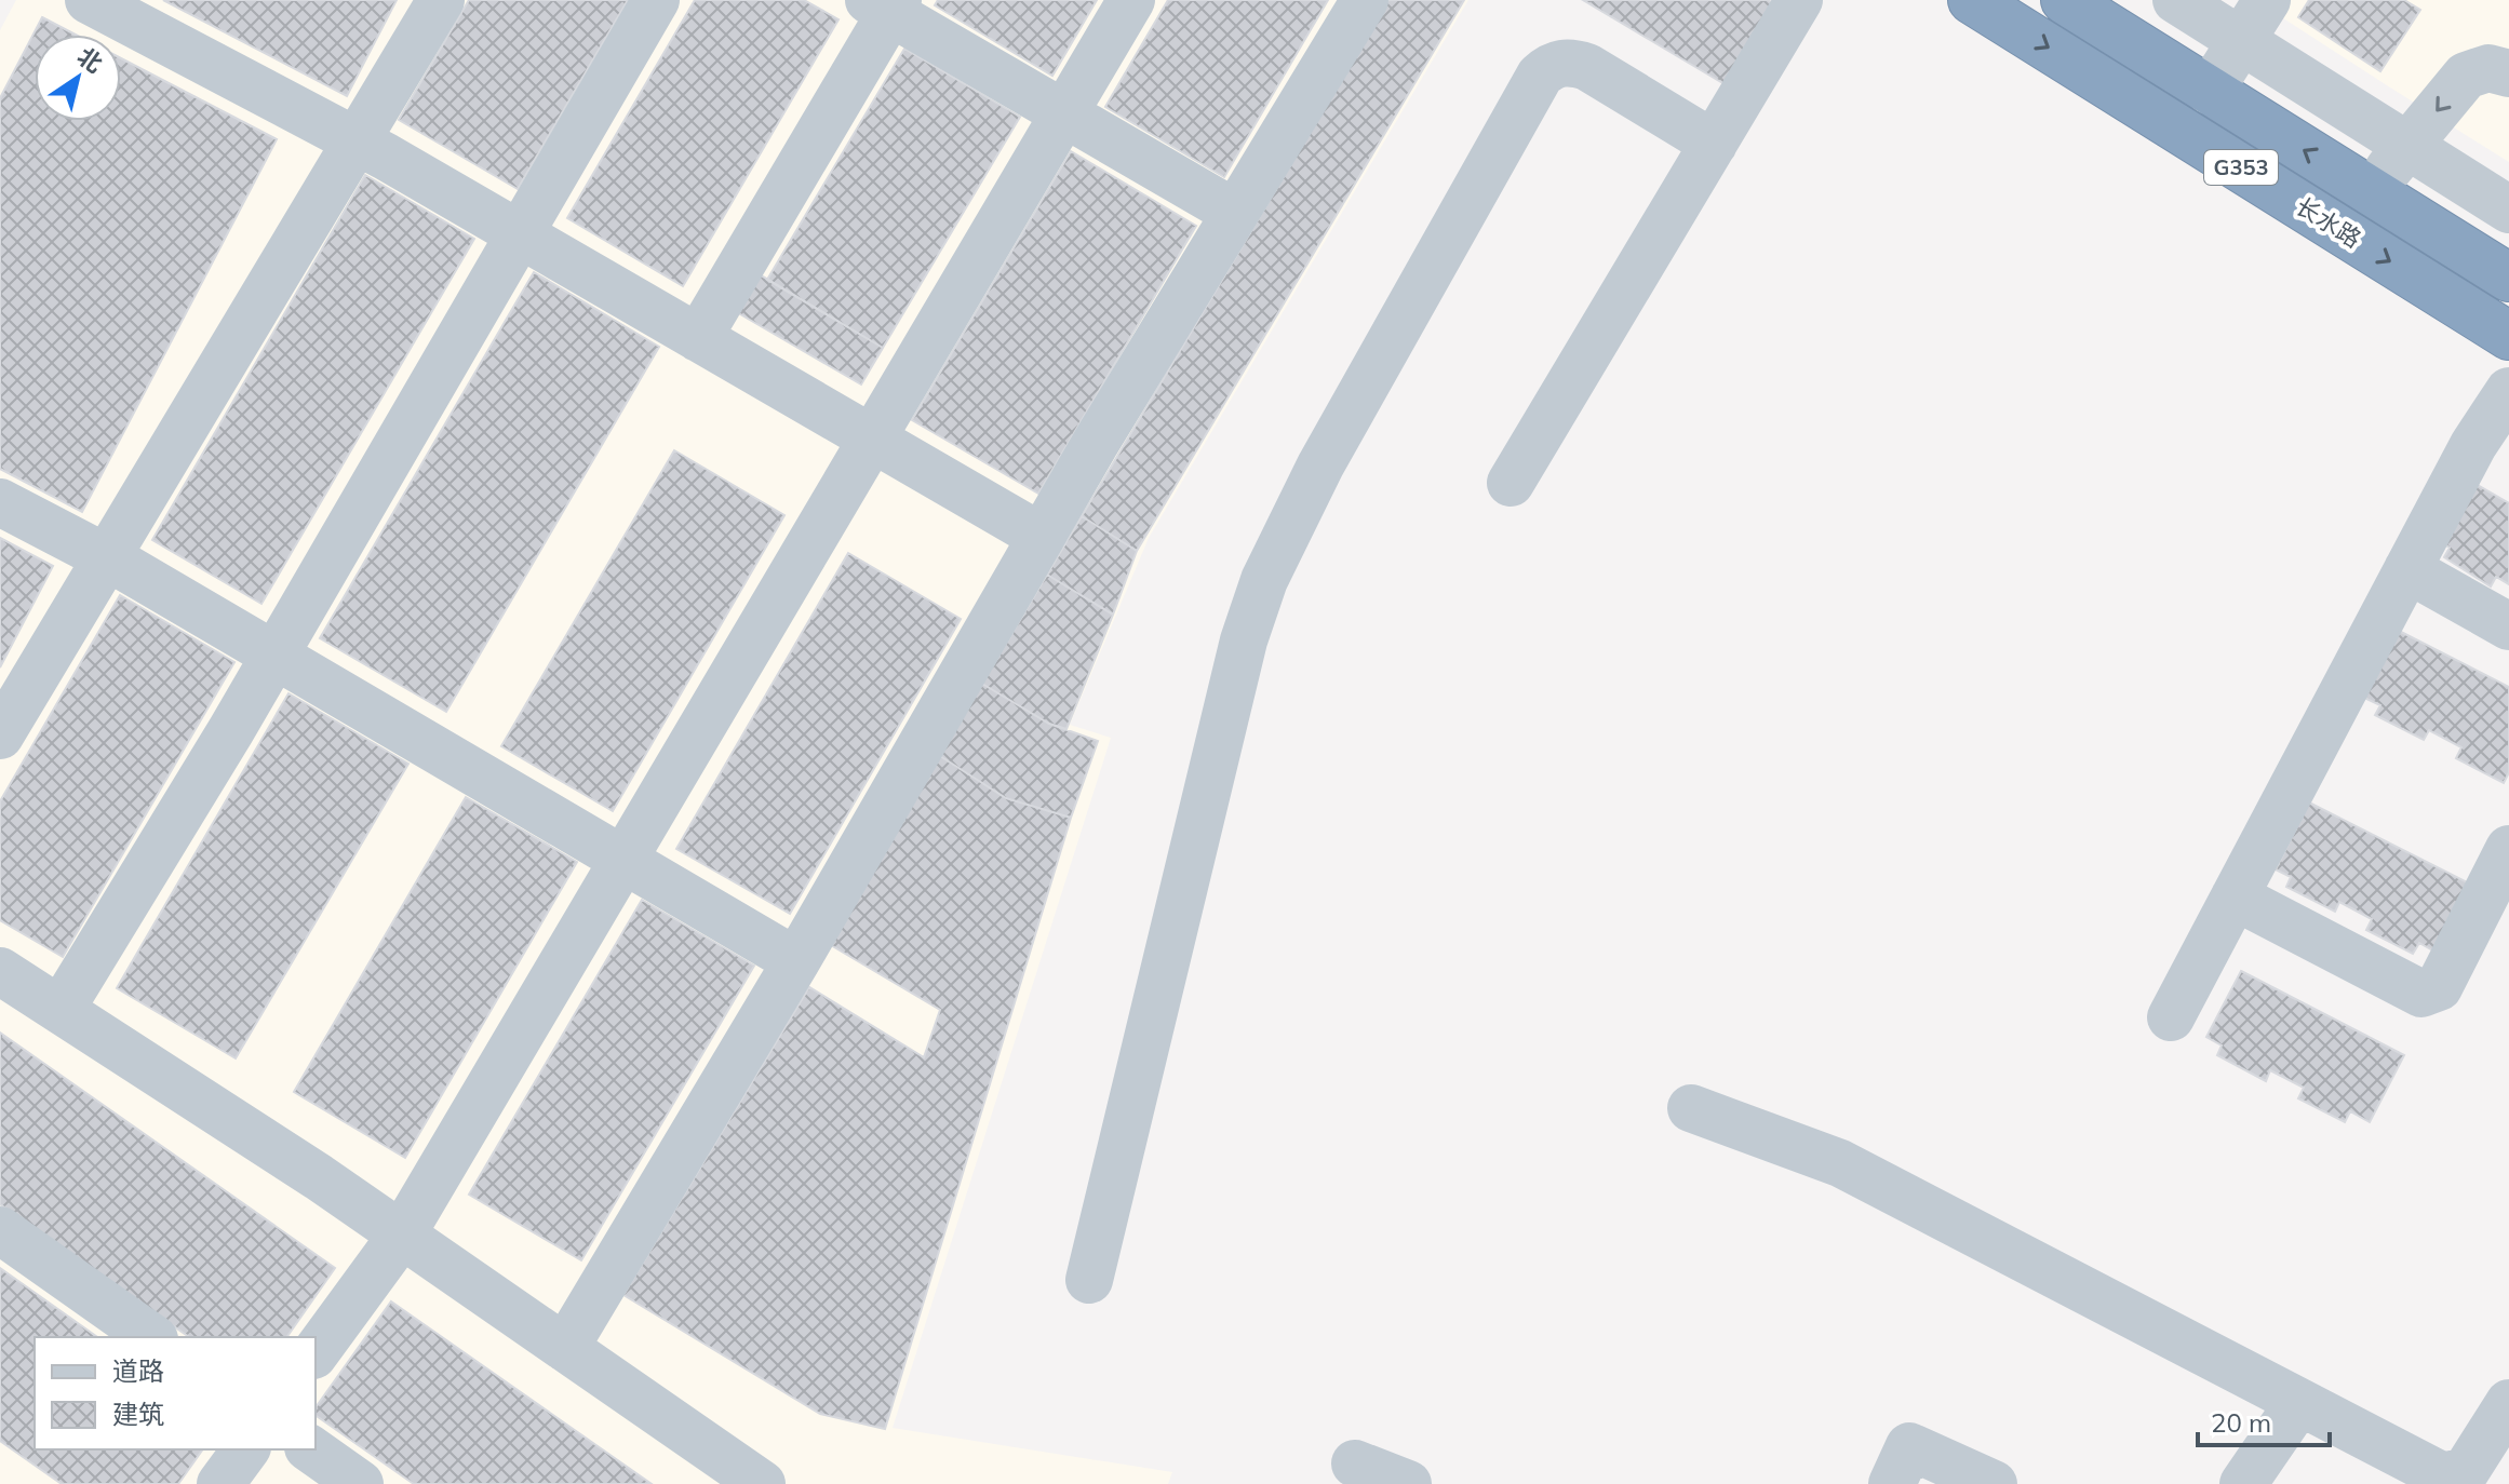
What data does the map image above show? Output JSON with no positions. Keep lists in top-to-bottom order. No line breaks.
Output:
{"streets":{"highway":["G353","长水路"]},"legend":["道路","建筑"],"scale_bar":"20 m","north":"top right"}
